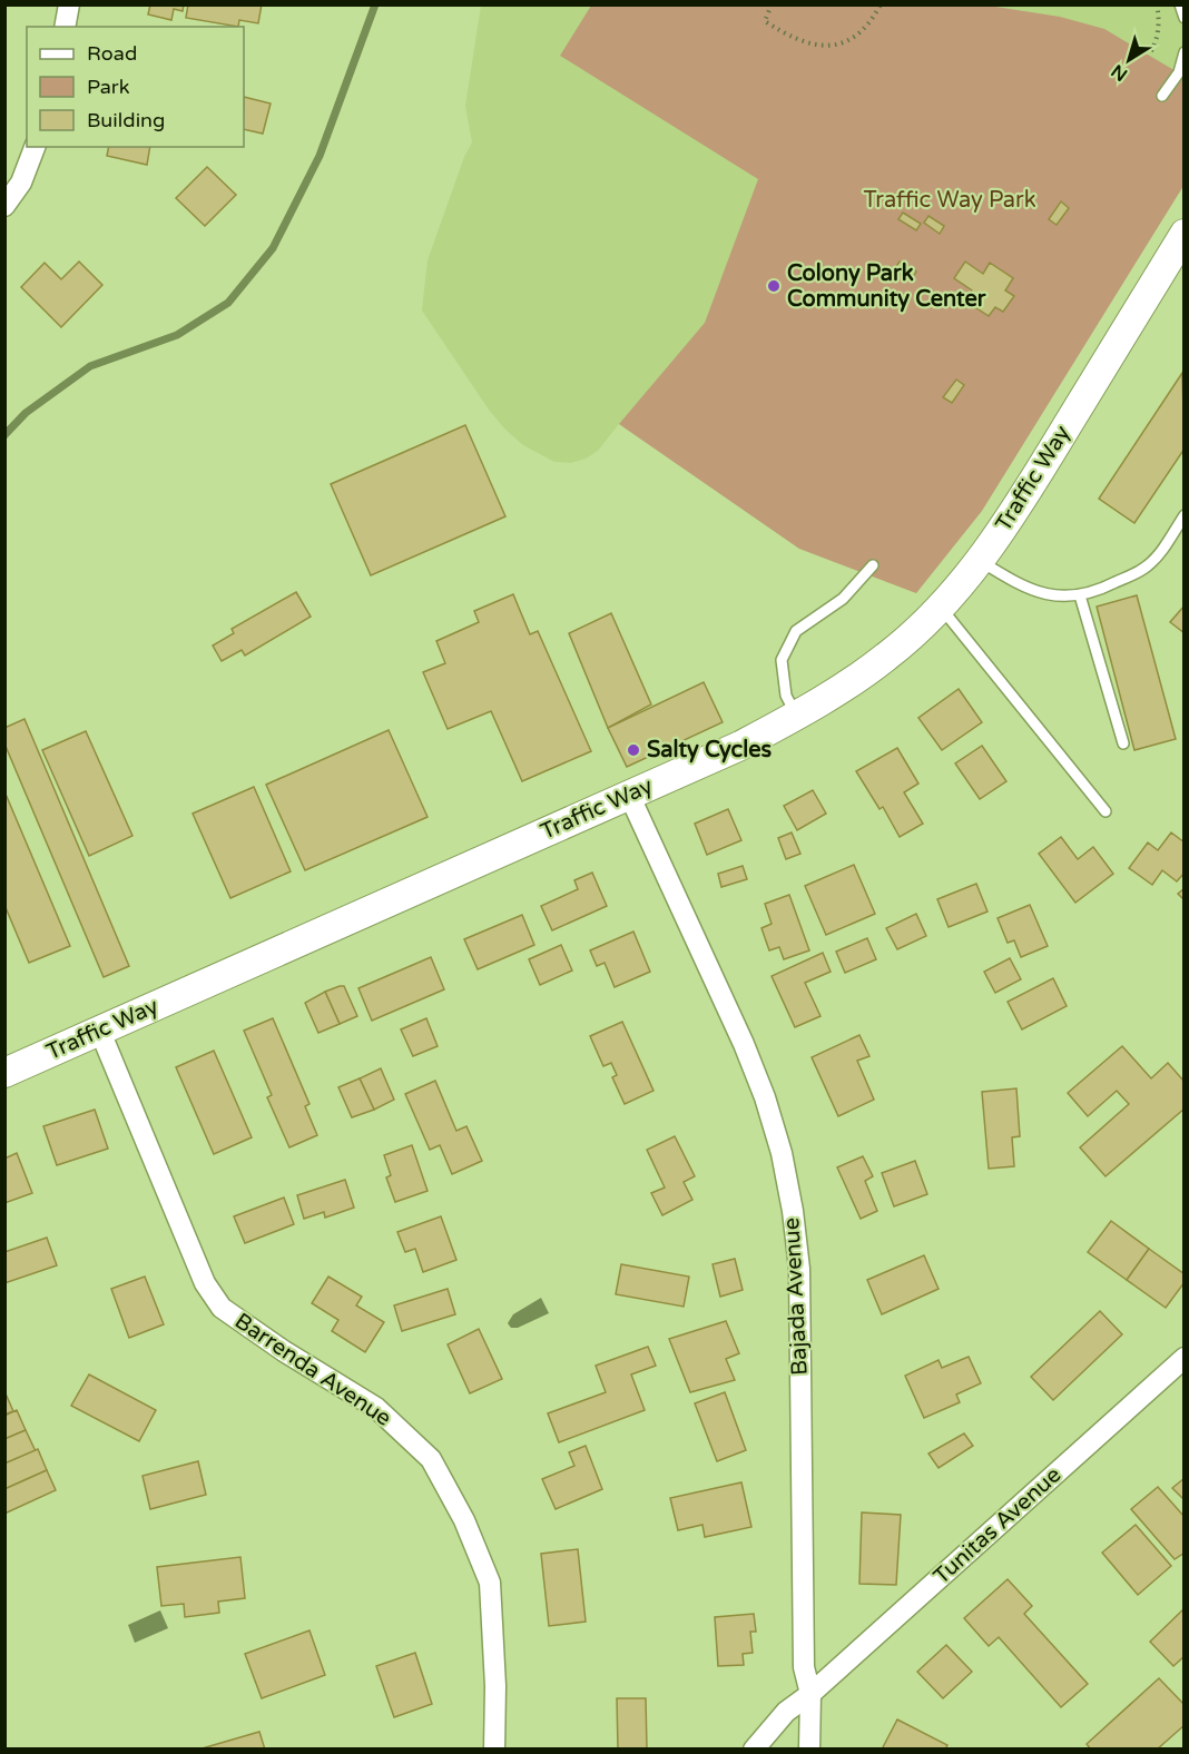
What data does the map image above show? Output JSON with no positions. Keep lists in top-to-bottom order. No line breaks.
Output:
{"streets":{"street":["Traffic Way","Bajada Avenue","Barrenda Avenue","Tunitas Avenue"]},"crossings":[["Traffic Way","Bajada Avenue"],["Traffic Way","Barrenda Avenue"],["Bajada Avenue","Tunitas Avenue"]],"parks":["Traffic Way Park"],"places":["Colony Park Community Center","Salty Cycles"],"legend":["Road","Park","Building"],"north":"bottom left"}
